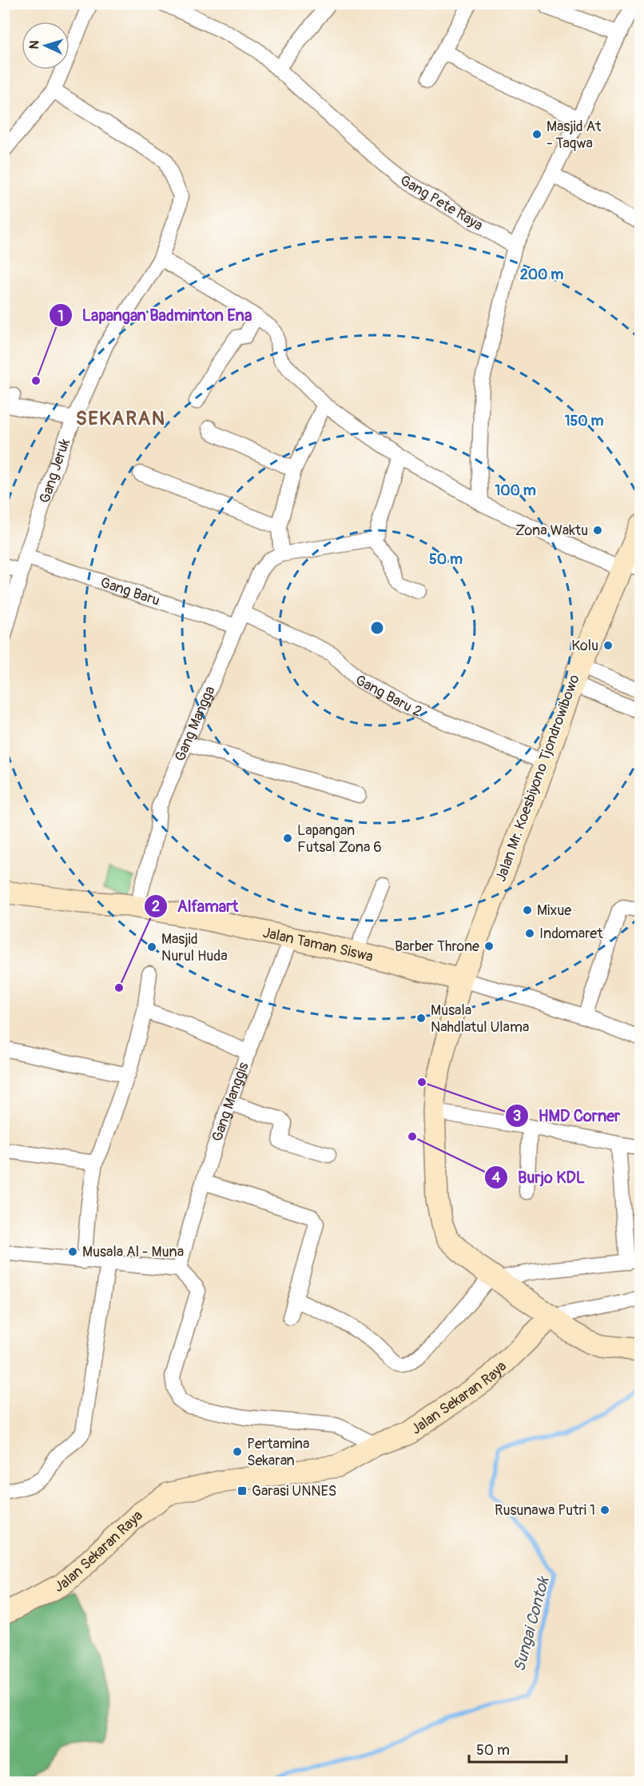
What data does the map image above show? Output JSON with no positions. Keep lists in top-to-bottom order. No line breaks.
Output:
{"streets":{"main road":["Jalan Mr. Koesbiyono Tjondrowibowo","Jalan Taman Siswa","Jalan Sekaran Raya"],"street":["Gang Pete Raya","Gang Jeruk","Gang Baru","Gang Baru 2","Gang Mangga","Gang Manggis"]},"crossings":[["Gang Jeruk","Gang Baru"],["Gang Baru","Gang Mangga"],["Gang Baru 2","Gang Mangga"],["Gang Baru 2","Jalan Mr. Koesbiyono Tjondrowibowo"],["Gang Mangga","Jalan Taman Siswa"],["Jalan Mr. Koesbiyono Tjondrowibowo","Jalan Taman Siswa"],["Jalan Taman Siswa","Gang Manggis"]],"districts":["SEKARAN"],"water":["Sungai Contok"],"places":{"other":["Masjid At - Taqwa","Lapangan Badminton Ena","Zona Waktu","Kolu","Lapangan Futsal Zona 6","Mixue","Indomaret","Barber Throne","Masjid Nurul Huda","Alfamart","Musala Nahdlatul Ulama","HMD Corner","Burjo KDL","Musala Al - Muna","Pertamina Sekaran","Rusunawa Putri 1"],"transit":["Garasi UNNES"]},"scale_bar":"50 m","north":"left","rings":["200 m","150 m","100 m","50 m"]}
